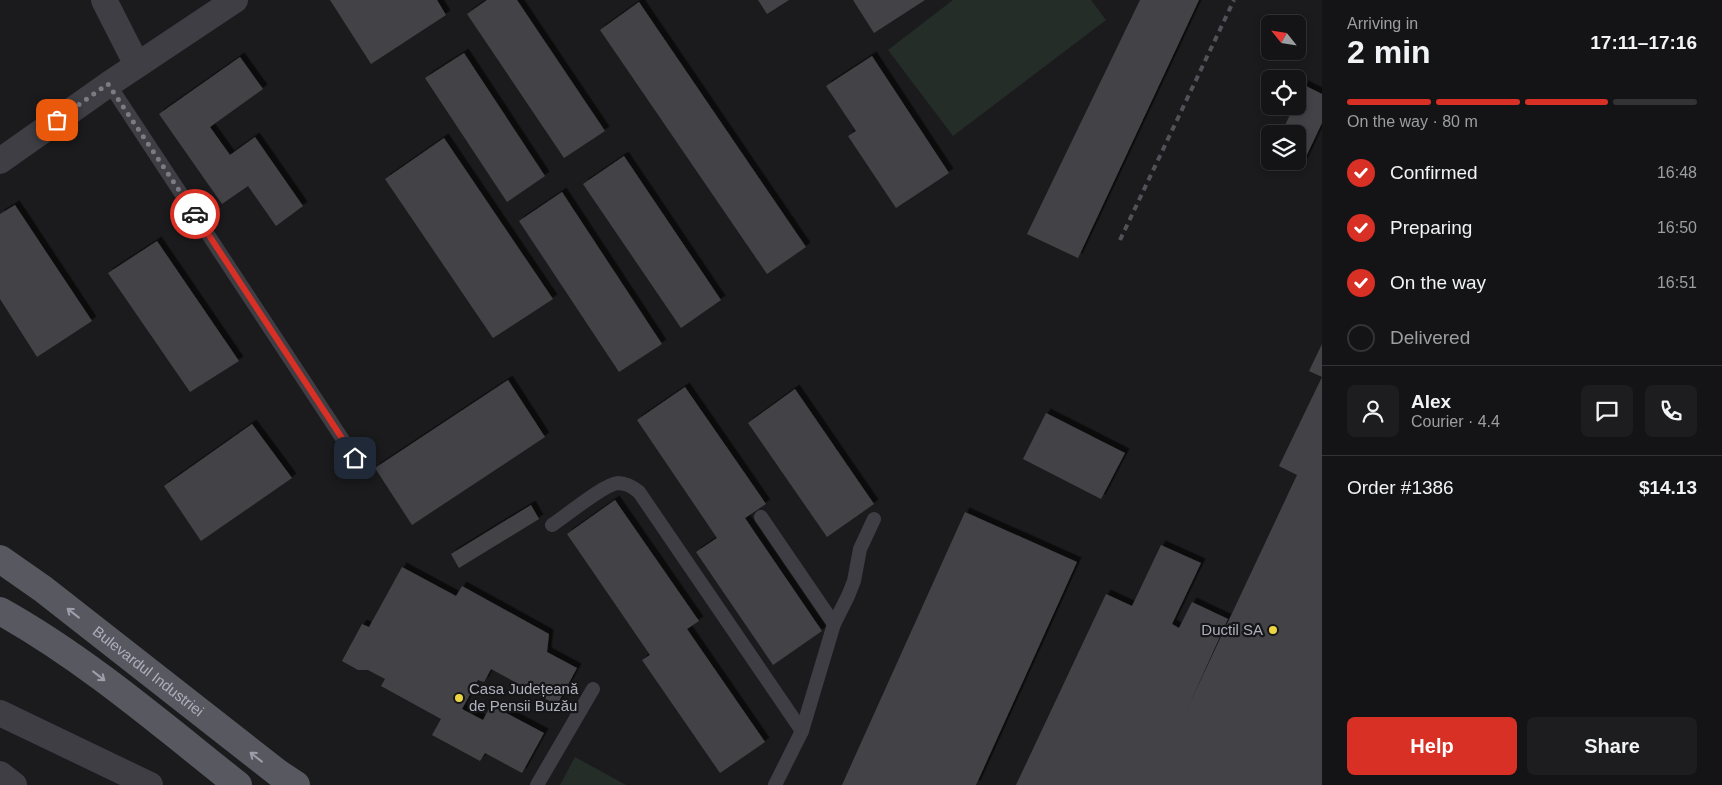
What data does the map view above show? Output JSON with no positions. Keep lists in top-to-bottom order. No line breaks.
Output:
{"streets":{"main road":["Bulevardul Industriei"]},"places":["Ductil SA","Casa Județeană de Pensii Buzău"],"north":"top left","page":{"heading":["2 min","Arriving in","17:11–17:16"],"panel":["Alex","Courier · 4.4","Order #1386","$14.13"],"bar":"On the way · 80 m","list":[["Confirmed","16:48"],["Preparing","16:50"],["On the way","16:51"],"Delivered"],"buttons":["Help","Share"]}}
